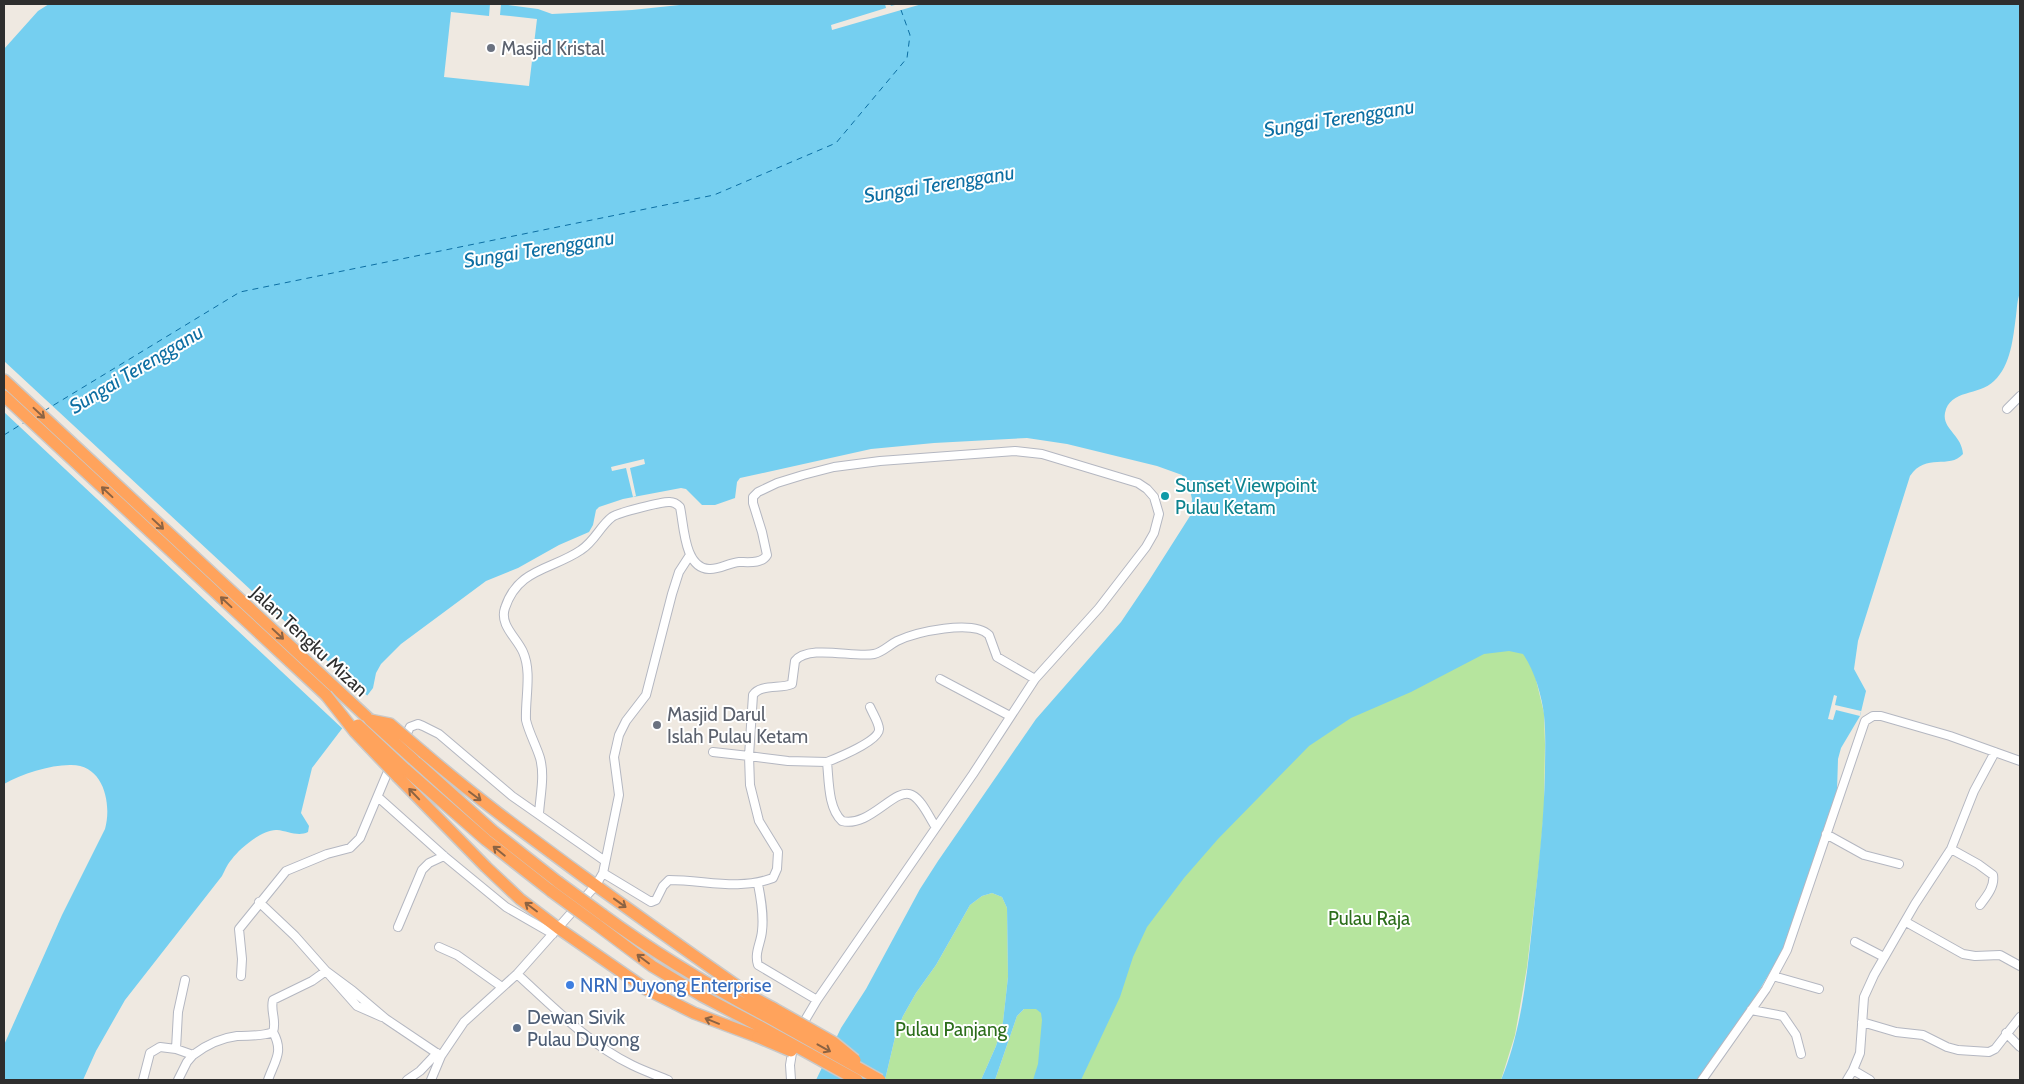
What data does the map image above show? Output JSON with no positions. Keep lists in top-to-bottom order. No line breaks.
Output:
{"streets":{"highway":["Jalan Tengku Mizan"]},"water":["Sungai Terengganu"],"parks":["Pulau Raja","Pulau Panjang"],"places":["Masjid Kristal","Sunset Viewpoint Pulau Ketam","Masjid Darul Islah Pulau Ketam","NRN Duyong Enterprise","Dewan Sivik Pulau Duyong"]}
